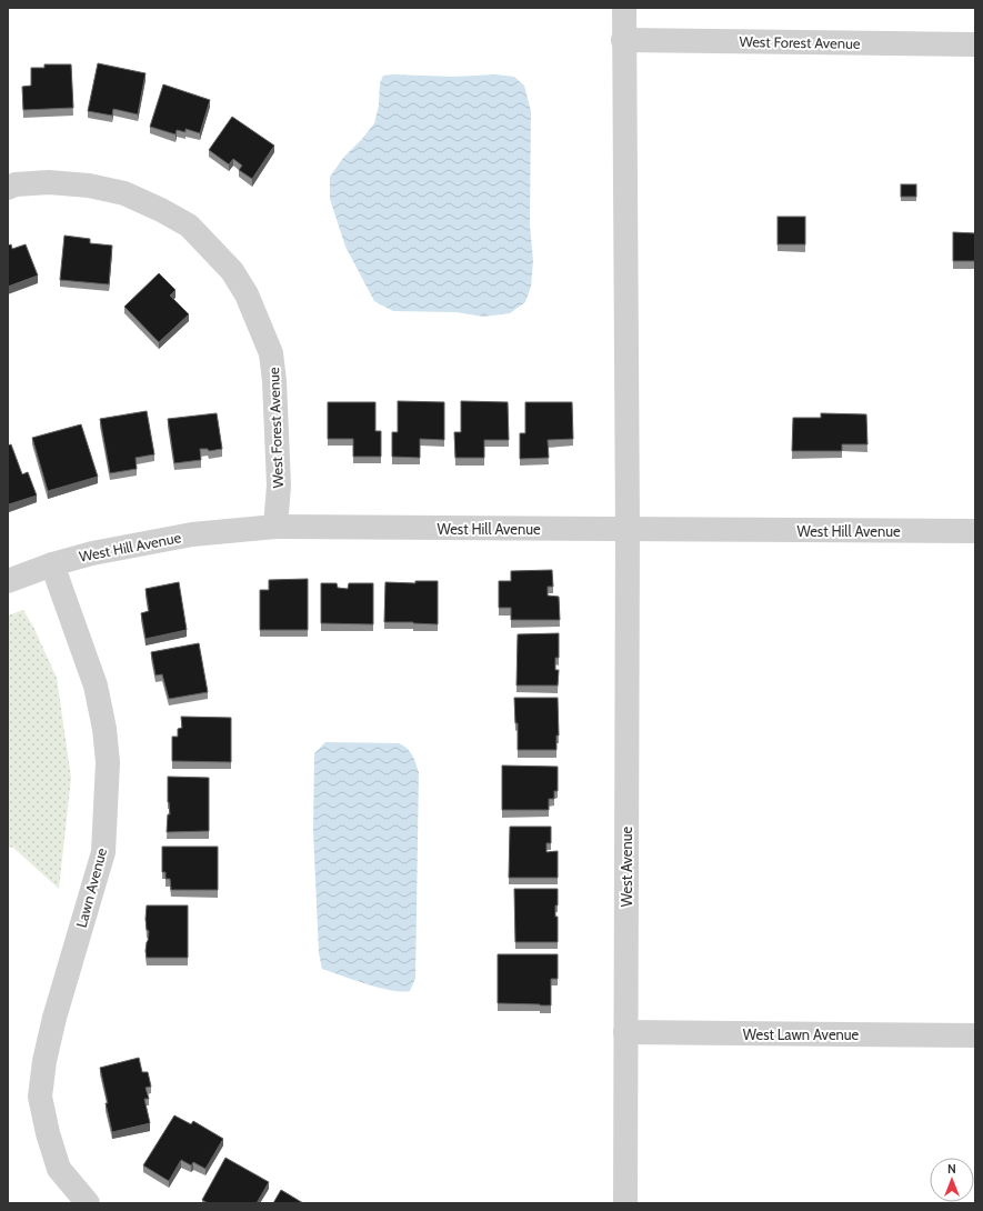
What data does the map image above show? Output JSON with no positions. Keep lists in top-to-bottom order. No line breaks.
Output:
{"streets":{"street":["West Forest Avenue","West Hill Avenue","West Avenue","Lawn Avenue","West Lawn Avenue"]},"crossings":[["West Forest Avenue","West Hill Avenue"],["West Forest Avenue","West Avenue"],["West Hill Avenue","West Avenue"],["West Hill Avenue","Lawn Avenue"],["West Avenue","West Lawn Avenue"]],"north":"top"}
